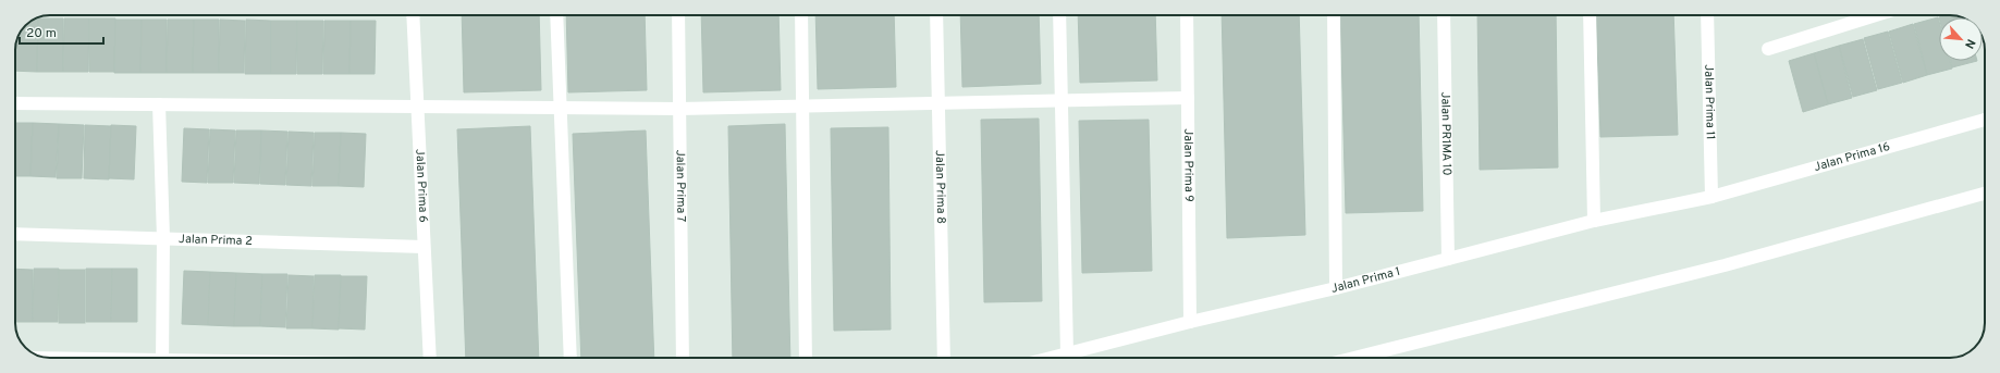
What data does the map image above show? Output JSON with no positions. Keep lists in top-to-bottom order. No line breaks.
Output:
{"streets":{"street":["Jalan Prima 11","Jalan PR1MA 10","Jalan Prima 16","Jalan Prima 9","Jalan Prima 6","Jalan Prima 7","Jalan Prima 8","Jalan Prima 2","Jalan Prima 1"]},"crossings":[["Jalan Prima 11","Jalan Prima 16"],["Jalan Prima 11","Jalan Prima 1"],["Jalan PR1MA 10","Jalan Prima 1"],["Jalan Prima 16","Jalan Prima 1"],["Jalan Prima 9","Jalan Prima 1"],["Jalan Prima 6","Jalan Prima 2"]],"scale_bar":"20 m","north":"bottom right"}
